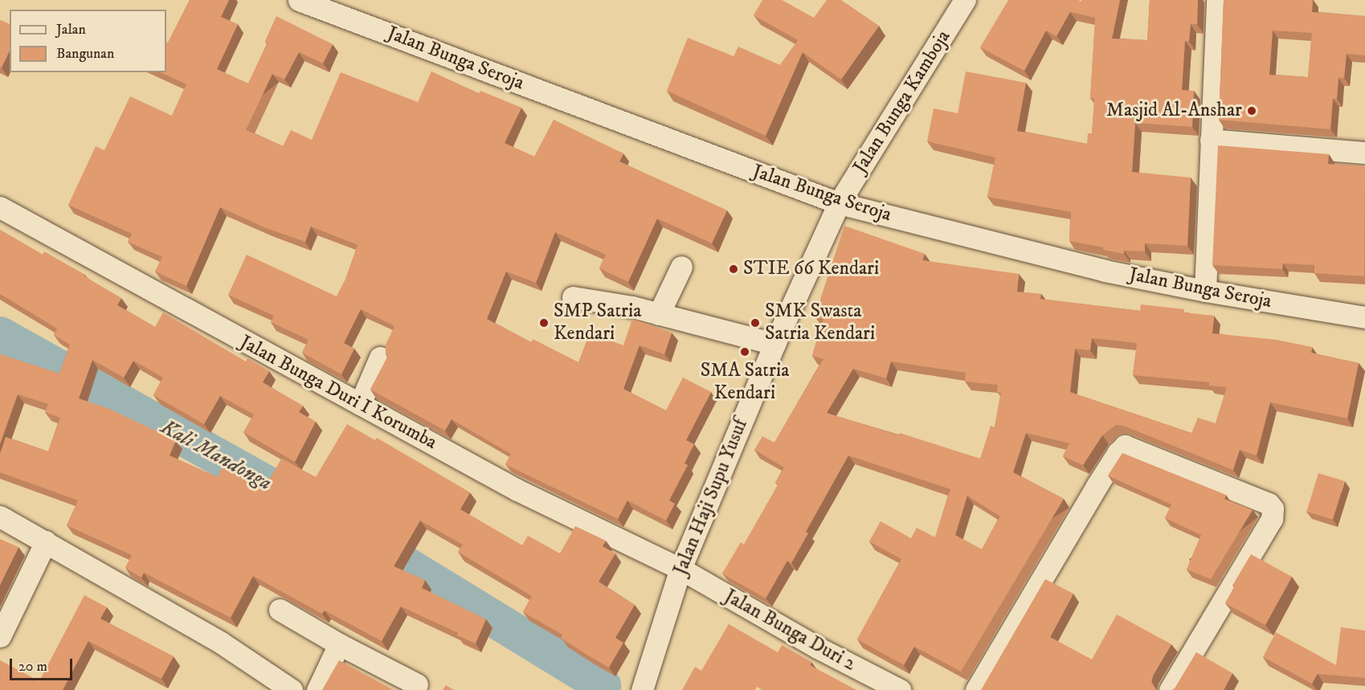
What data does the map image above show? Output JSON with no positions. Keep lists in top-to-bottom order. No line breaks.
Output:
{"streets":{"street":["Jalan Bunga Seroja","Jalan Bunga Kamboja","Jalan Bunga Duri I Korumba","Jalan Haji Supu Yusuf","Jalan Bunga Duri 2"]},"crossings":[["Jalan Bunga Seroja","Jalan Bunga Kamboja"],["Jalan Bunga Seroja","Jalan Haji Supu Yusuf"],["Jalan Bunga Kamboja","Jalan Haji Supu Yusuf"],["Jalan Bunga Duri I Korumba","Jalan Haji Supu Yusuf"],["Jalan Bunga Duri I Korumba","Jalan Bunga Duri 2"],["Jalan Haji Supu Yusuf","Jalan Bunga Duri 2"]],"water":["Kali Mandonga"],"places":["Masjid Al-Anshar","STIE 66 Kendari","SMP Satria Kendari","SMK Swasta Satria Kendari","SMA Satria Kendari"],"legend":["Jalan","Bangunan"],"scale_bar":"20 m"}
